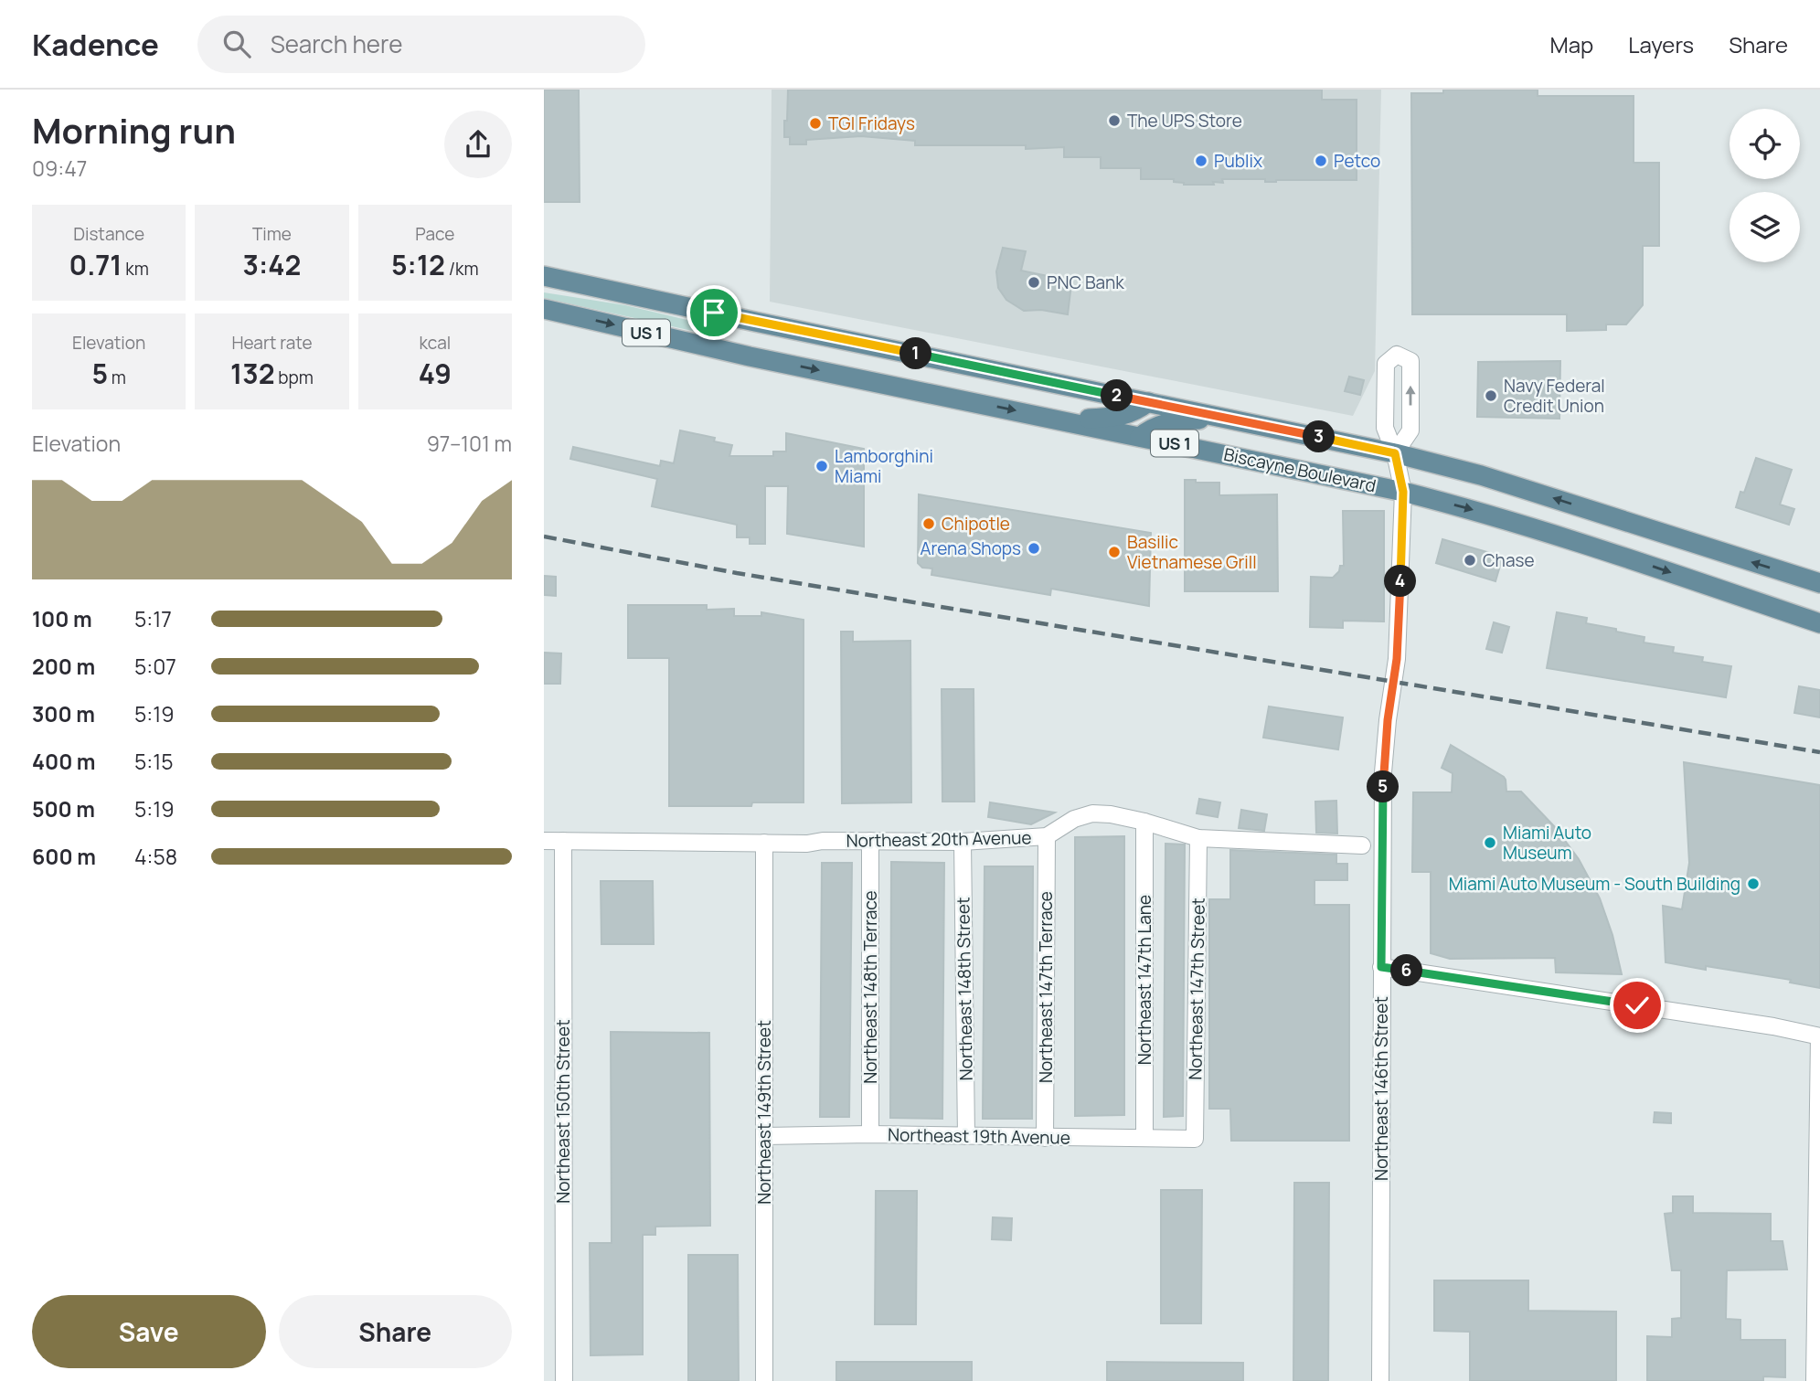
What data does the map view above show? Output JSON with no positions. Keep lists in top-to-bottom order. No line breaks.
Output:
{"streets":{"main road":["US 1","Biscayne Boulevard"],"street":["Northeast 20th Avenue","Northeast 147th Lane","Northeast 148th Terrace","Northeast 147th Terrace","Northeast 148th Street","Northeast 147th Street","Northeast 146th Street","Northeast 150th Street","Northeast 149th Street","Northeast 19th Avenue"]},"crossings":[["Biscayne Boulevard","Northeast 146th Street"],["Northeast 20th Avenue","Northeast 147th Lane"],["Northeast 20th Avenue","Northeast 148th Terrace"],["Northeast 20th Avenue","Northeast 147th Terrace"],["Northeast 20th Avenue","Northeast 148th Street"],["Northeast 20th Avenue","Northeast 147th Street"],["Northeast 20th Avenue","Northeast 150th Street"],["Northeast 20th Avenue","Northeast 149th Street"],["Northeast 147th Lane","Northeast 19th Avenue"],["Northeast 148th Terrace","Northeast 19th Avenue"],["Northeast 147th Terrace","Northeast 19th Avenue"],["Northeast 148th Street","Northeast 19th Avenue"],["Northeast 147th Street","Northeast 19th Avenue"],["Northeast 149th Street","Northeast 19th Avenue"]],"places":["The UPS Store","TGI Fridays","Publix","Petco","PNC Bank","Navy Federal Credit Union","Lamborghini Miami","Chipotle","Arena Shops","Basilic Vietnamese Grill","Chase","Miami Auto Museum","Miami Auto Museum - South Building"],"page":{"header":"Kadence","search":"Search here","nav":["Map","Layers","Share"],"heading":["Morning run","09:47"],"stats":[["Distance","0.71 km"],["Time","3:42"],["Pace","5:12 /km"],["Elevation","5 m"],["Heart rate","132 bpm"],["kcal","49"]],"pins":["1","2","3","4","5","6"],"chart":["Elevation","97–101 m"],"list":[{"name":"100 m","note":"5:17"},{"name":"200 m","note":"5:07"},{"name":"300 m","note":"5:19"},{"name":"400 m","note":"5:15"},{"name":"500 m","note":"5:19"},{"name":"600 m","note":"4:58"}],"buttons":["Save","Share"]}}
